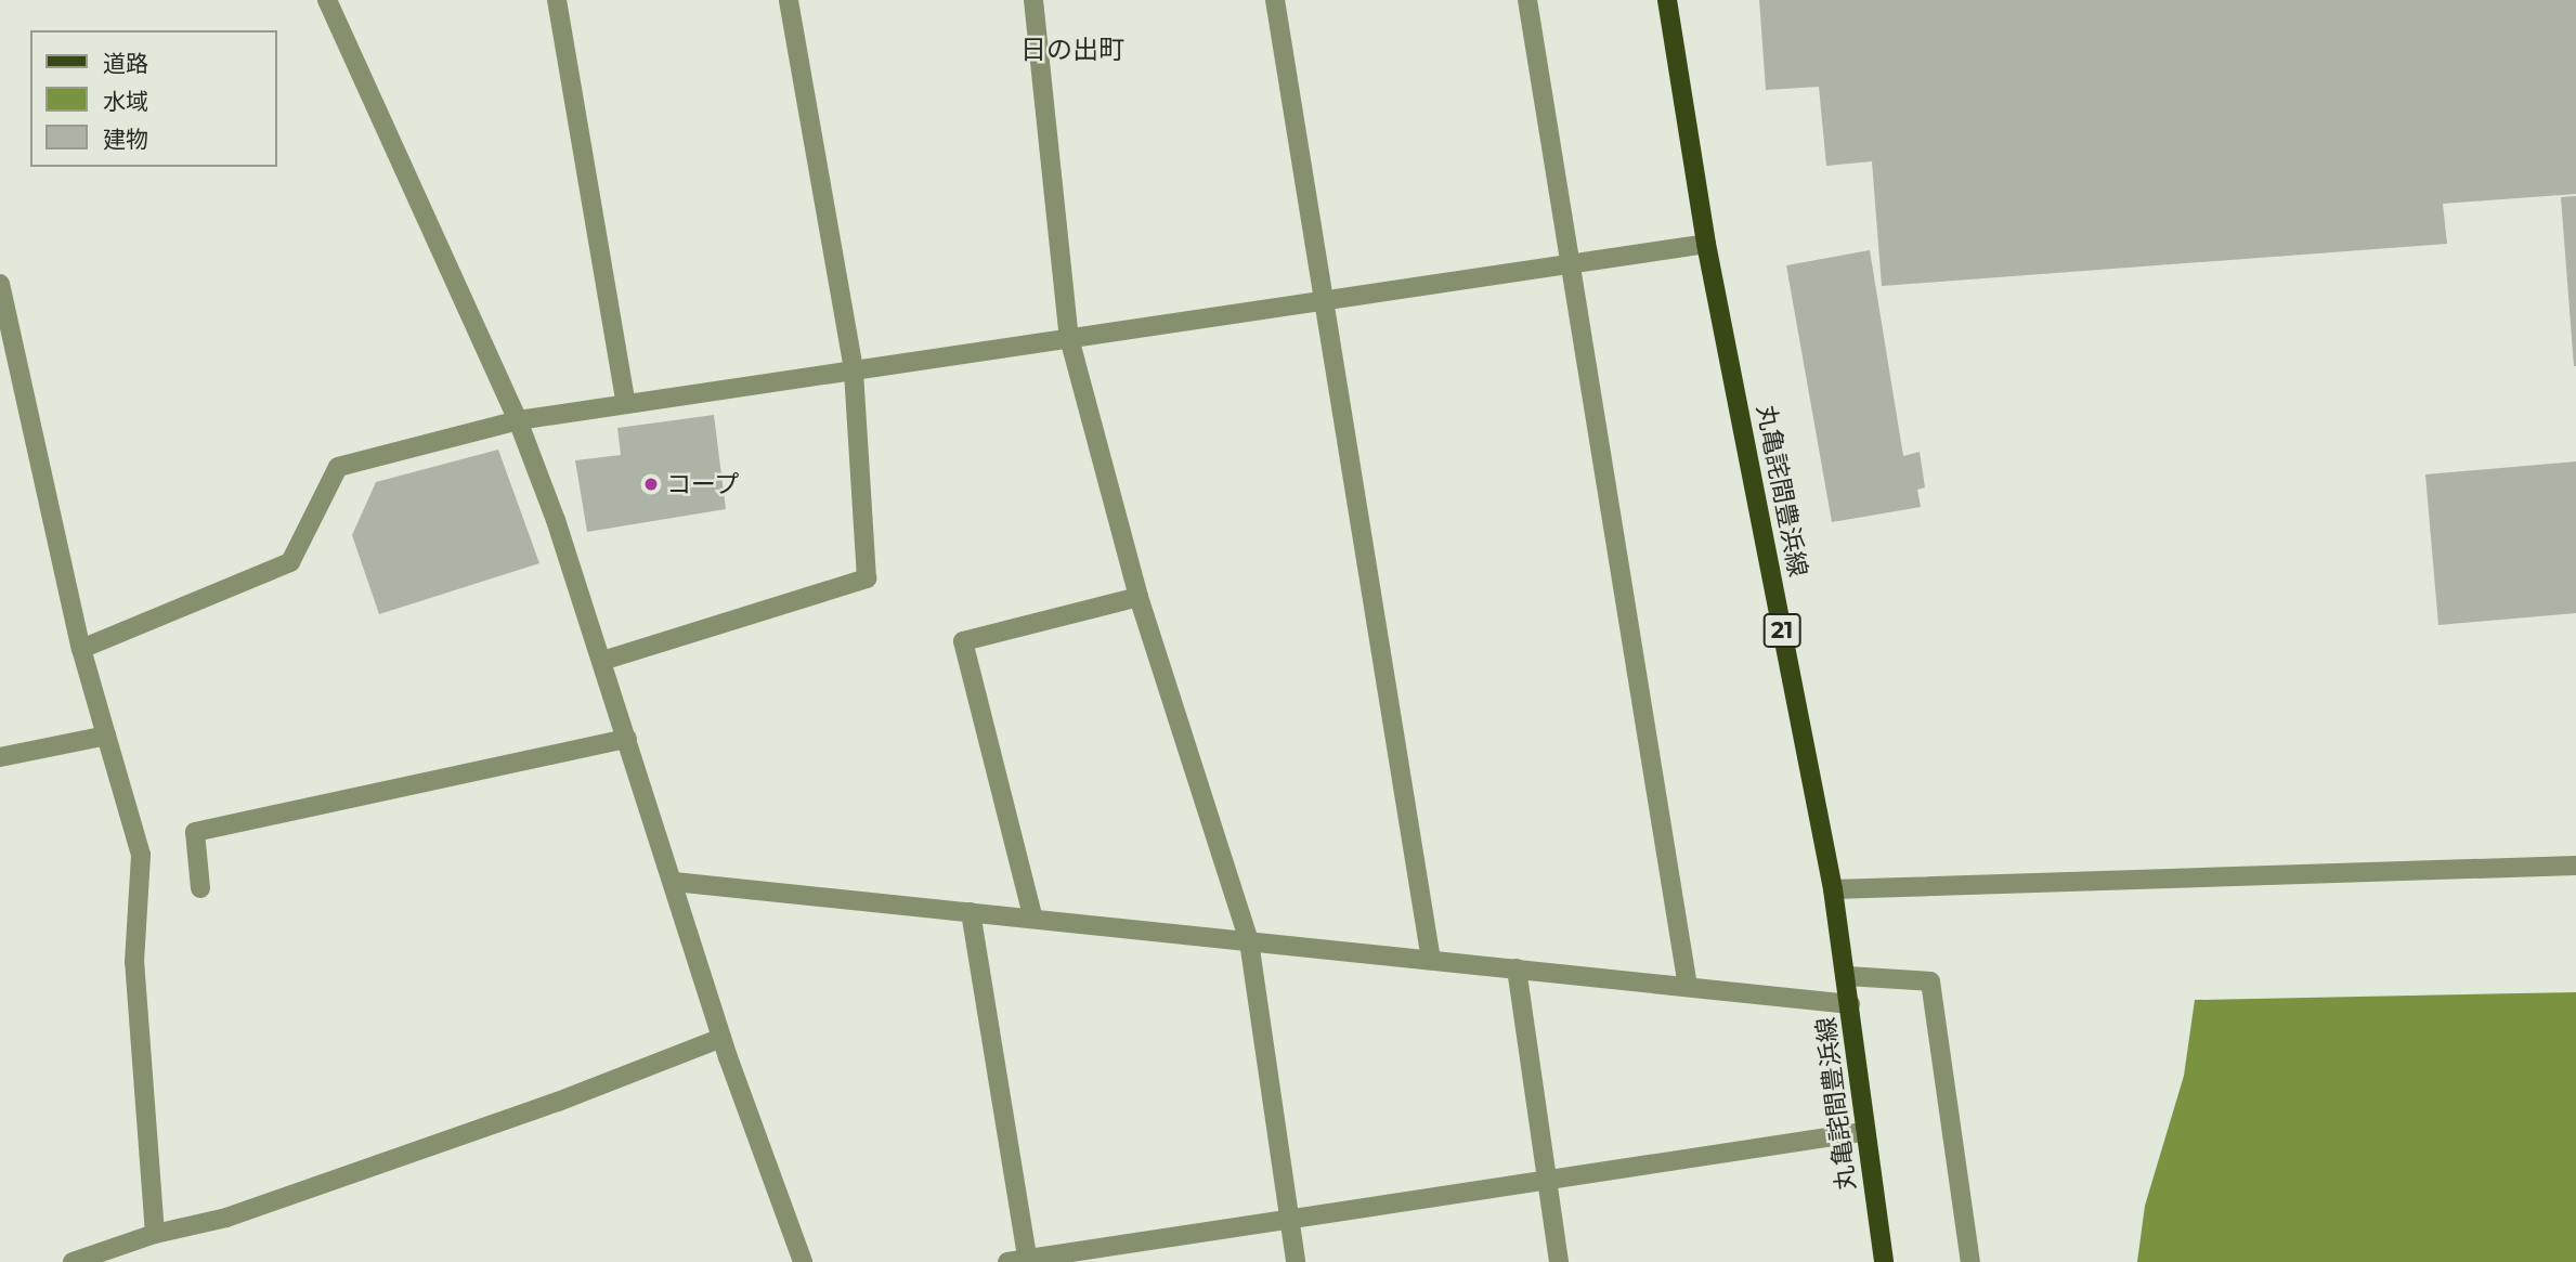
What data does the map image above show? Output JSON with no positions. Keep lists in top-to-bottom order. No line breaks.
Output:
{"streets":{"main road":["丸亀詫間豊浜線","21"]},"districts":["日の出町"],"places":["コープ"],"legend":["道路","水域","建物"]}
